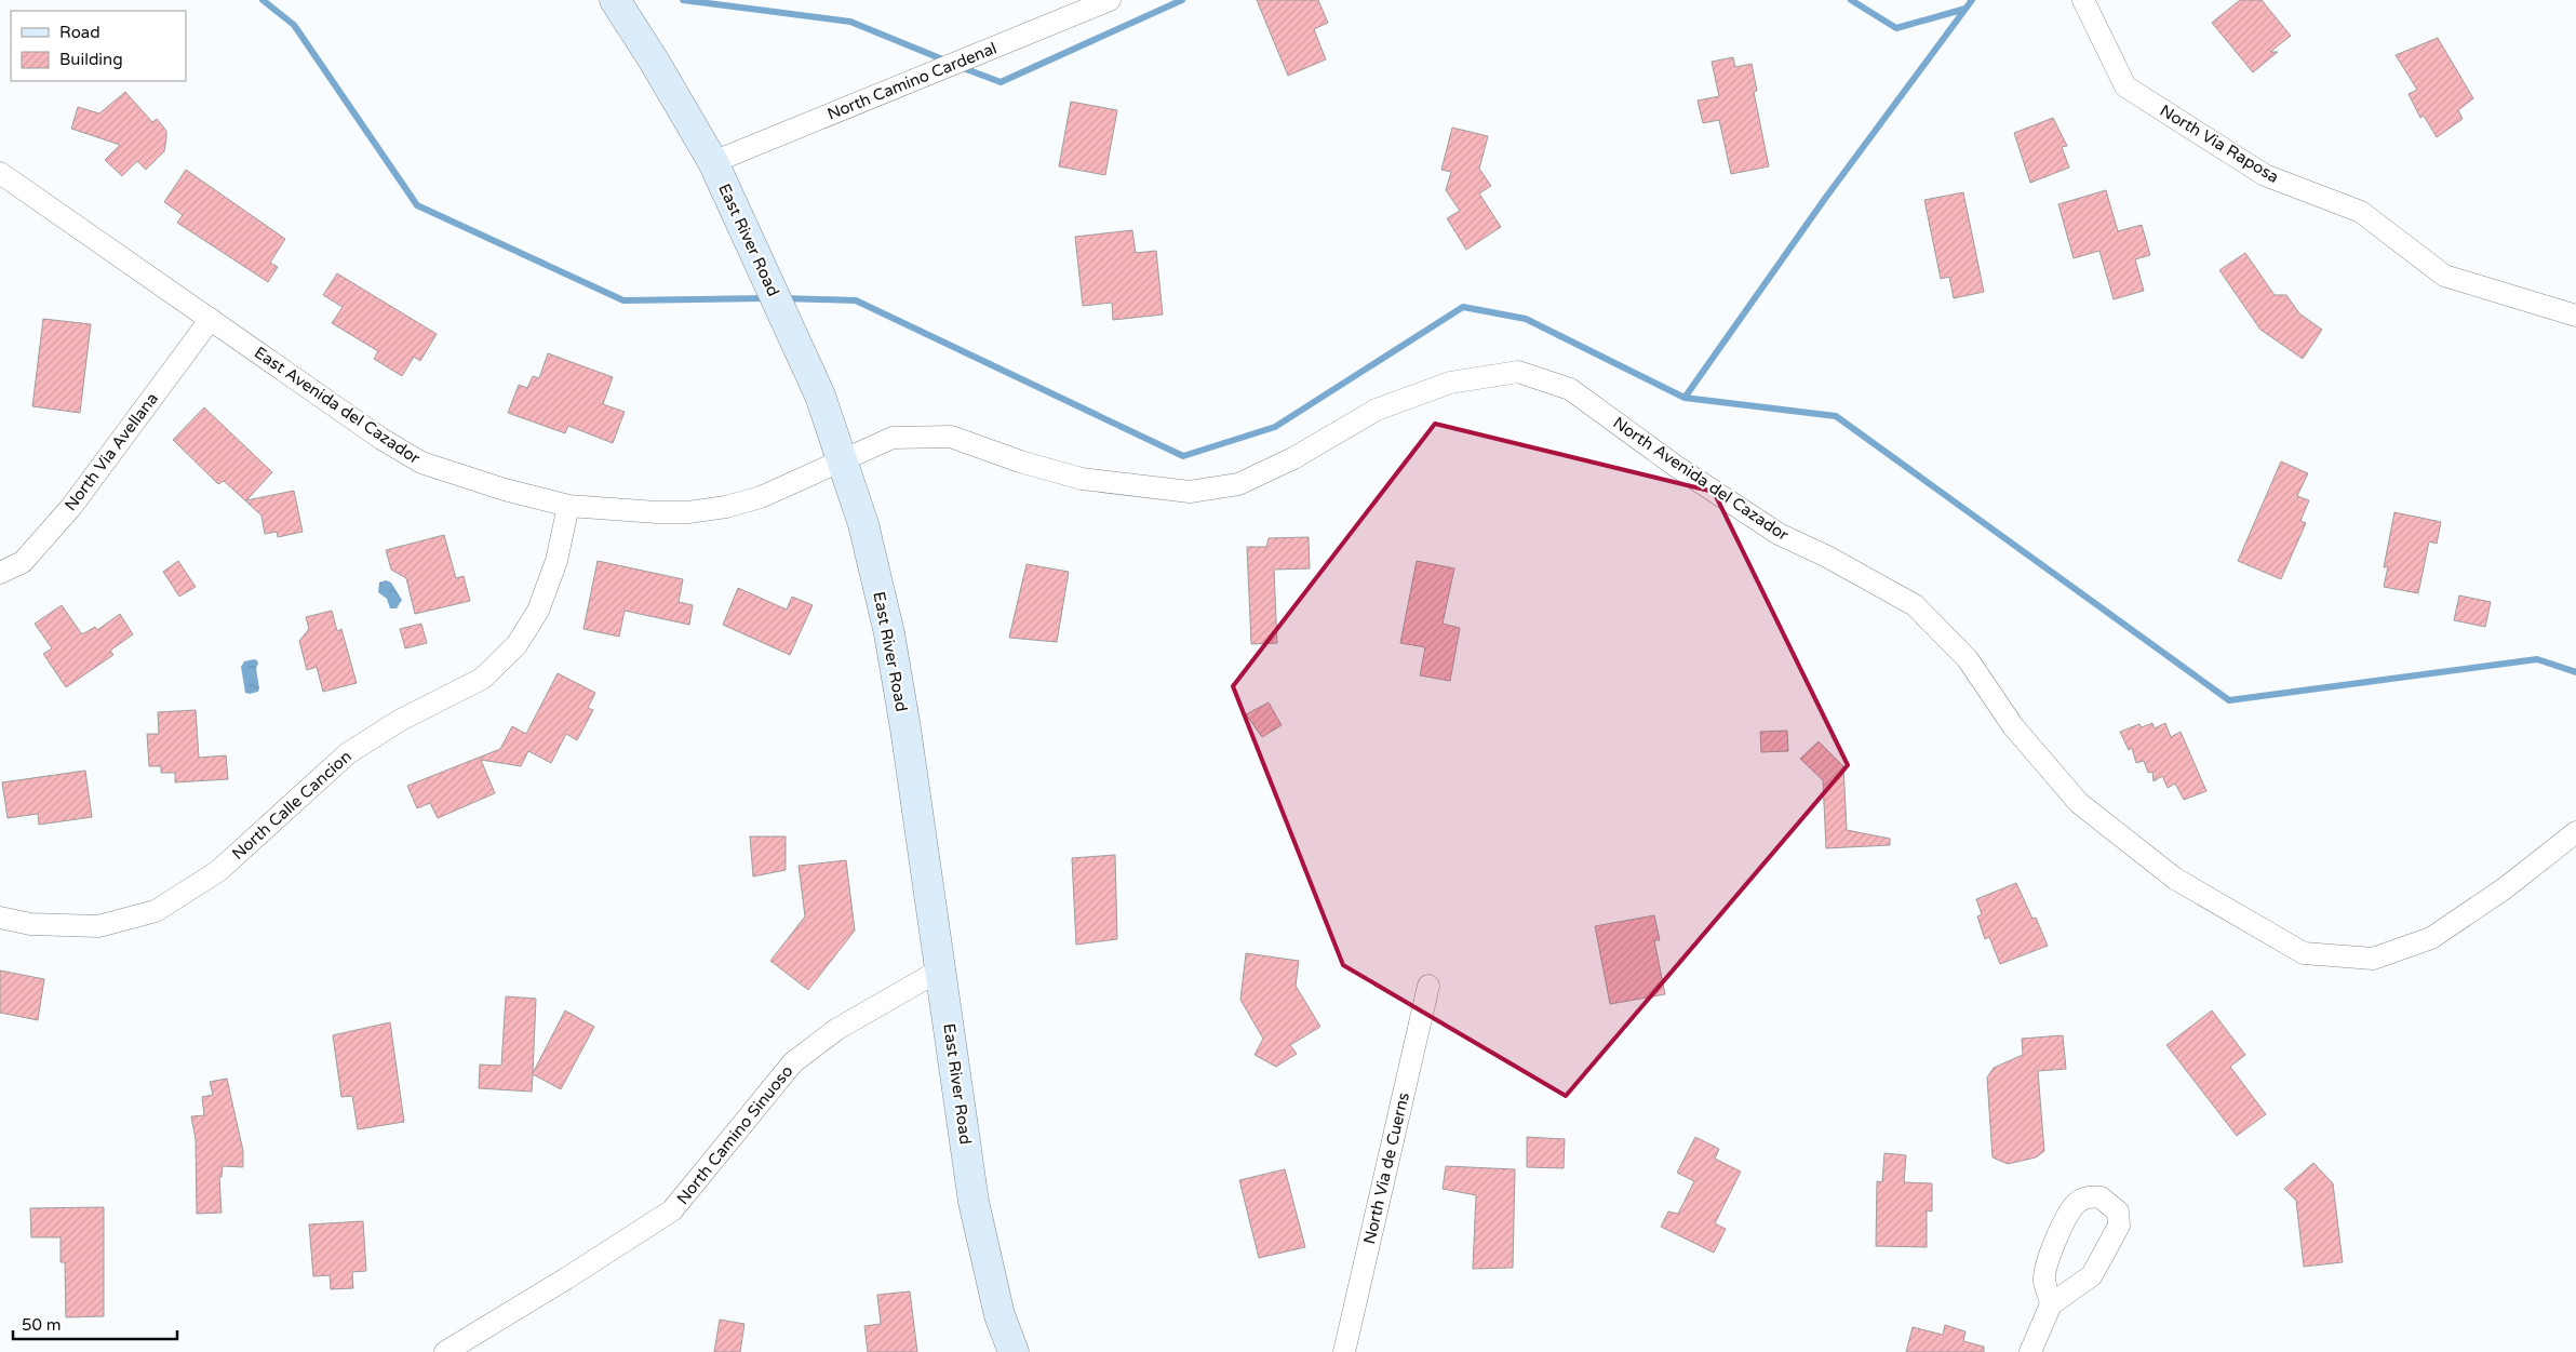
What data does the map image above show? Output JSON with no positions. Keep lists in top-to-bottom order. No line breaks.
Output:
{"streets":{"street":["North Camino Cardenal","North Via Raposa","East River Road","East Avenida del Cazador","North Via Avellana","North Avenida del Cazador","North Calle Cancion","North Camino Sinuoso","North Via de Cuerns"]},"crossings":[["North Camino Cardenal","East River Road"],["East River Road","East Avenida del Cazador"],["East River Road","North Avenida del Cazador"],["East River Road","North Camino Sinuoso"],["East Avenida del Cazador","North Via Avellana"],["East Avenida del Cazador","North Avenida del Cazador"],["East Avenida del Cazador","North Calle Cancion"]],"legend":["Road","Building"],"scale_bar":"50 m"}
